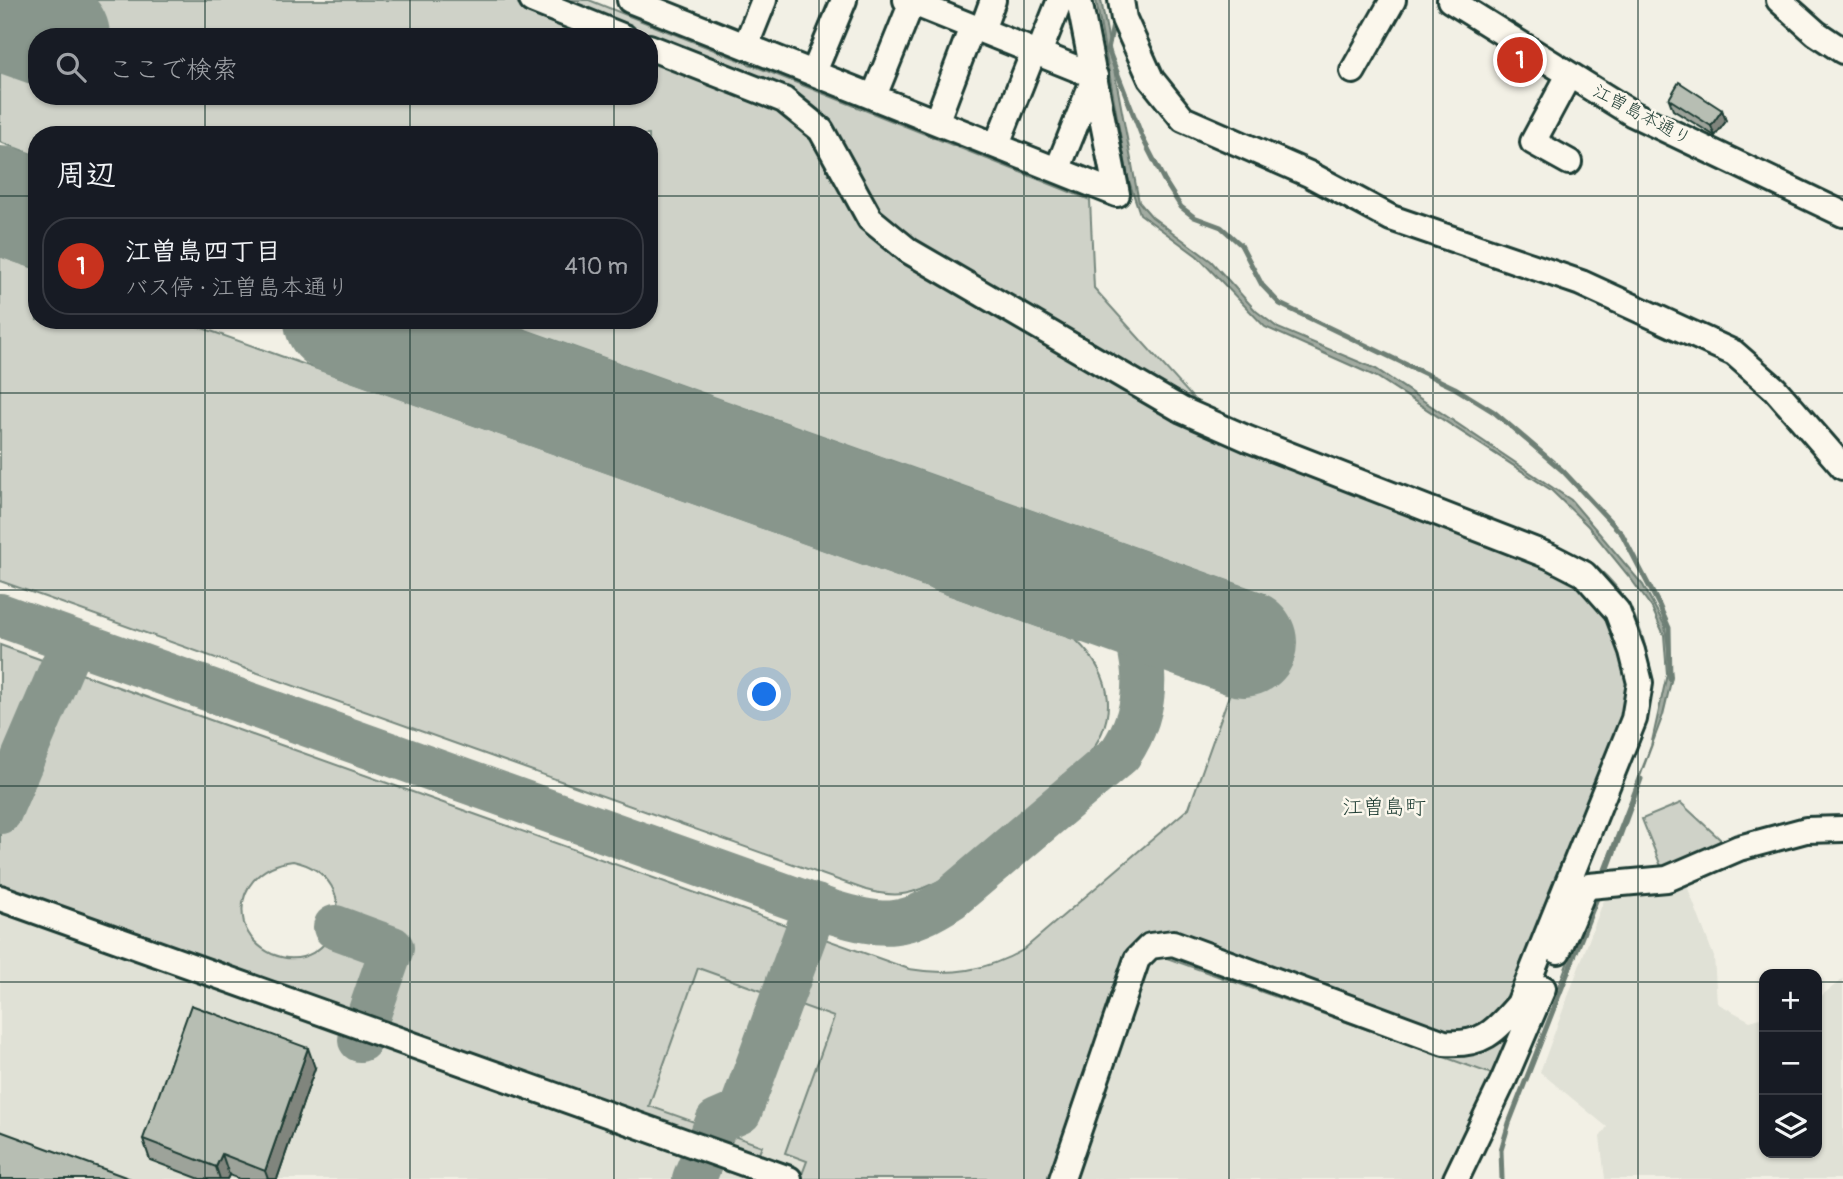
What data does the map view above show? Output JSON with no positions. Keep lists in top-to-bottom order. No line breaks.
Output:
{"streets":{"street":["江曽島本通り"]},"districts":["江曽島町"],"page":{"search":"ここで検索","pins":"1","heading":"周辺","list":[{"mark":"1","name":"江曽島四丁目","note":"バス停 · 江曽島本通り","value":"410 m"}],"map_buttons":["+","−"]}}
